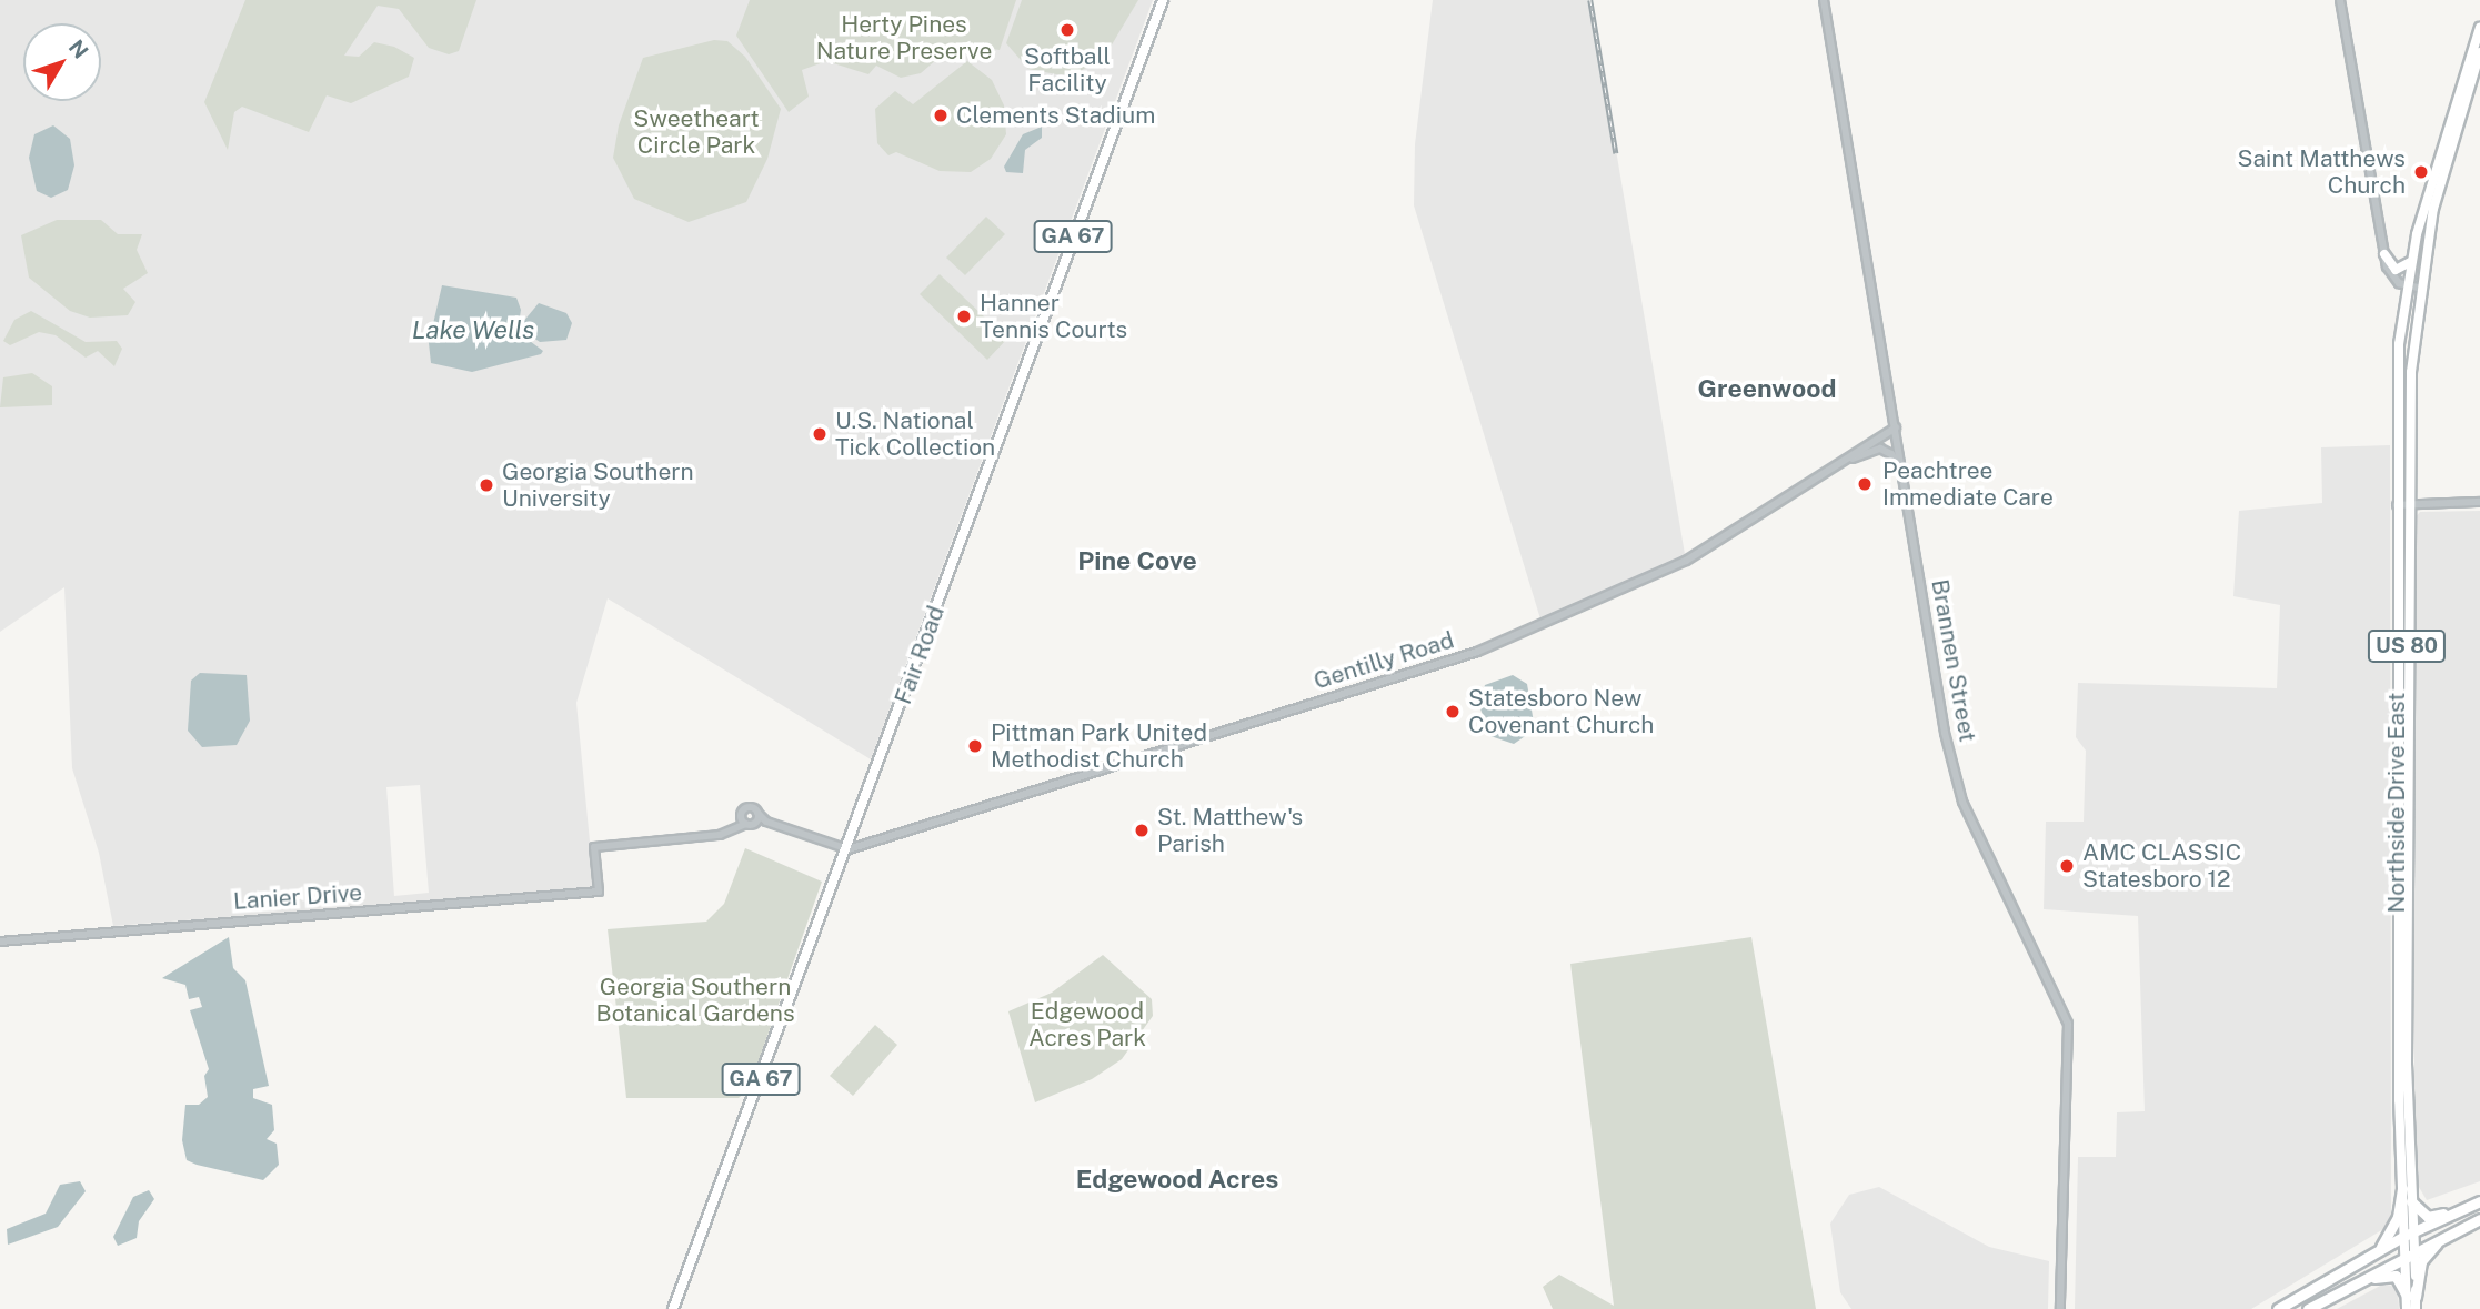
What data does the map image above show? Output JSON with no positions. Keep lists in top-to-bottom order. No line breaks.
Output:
{"streets":{"main road":["GA 67","US 80","Fair Road","Northside Drive East"],"street":["Gentilly Road","Brannen Street","Lanier Drive"]},"crossings":[["Fair Road","Gentilly Road"],["Gentilly Road","Brannen Street"]],"districts":["Greenwood","Pine Cove","Edgewood Acres"],"water":["Lake Wells"],"parks":["Herty Pines Nature Preserve","Sweetheart Circle Park","Georgia Southern Botanical Gardens","Edgewood Acres Park"],"places":["Softball Facility","Clements Stadium","Saint Matthews Church","Hanner Tennis Courts","U.S. National Tick Collection","Peachtree Immediate Care","Georgia Southern University","Statesboro New Covenant Church","Pittman Park United Methodist Church","St. Matthew's Parish","AMC CLASSIC Statesboro 12"],"north":"top right"}
